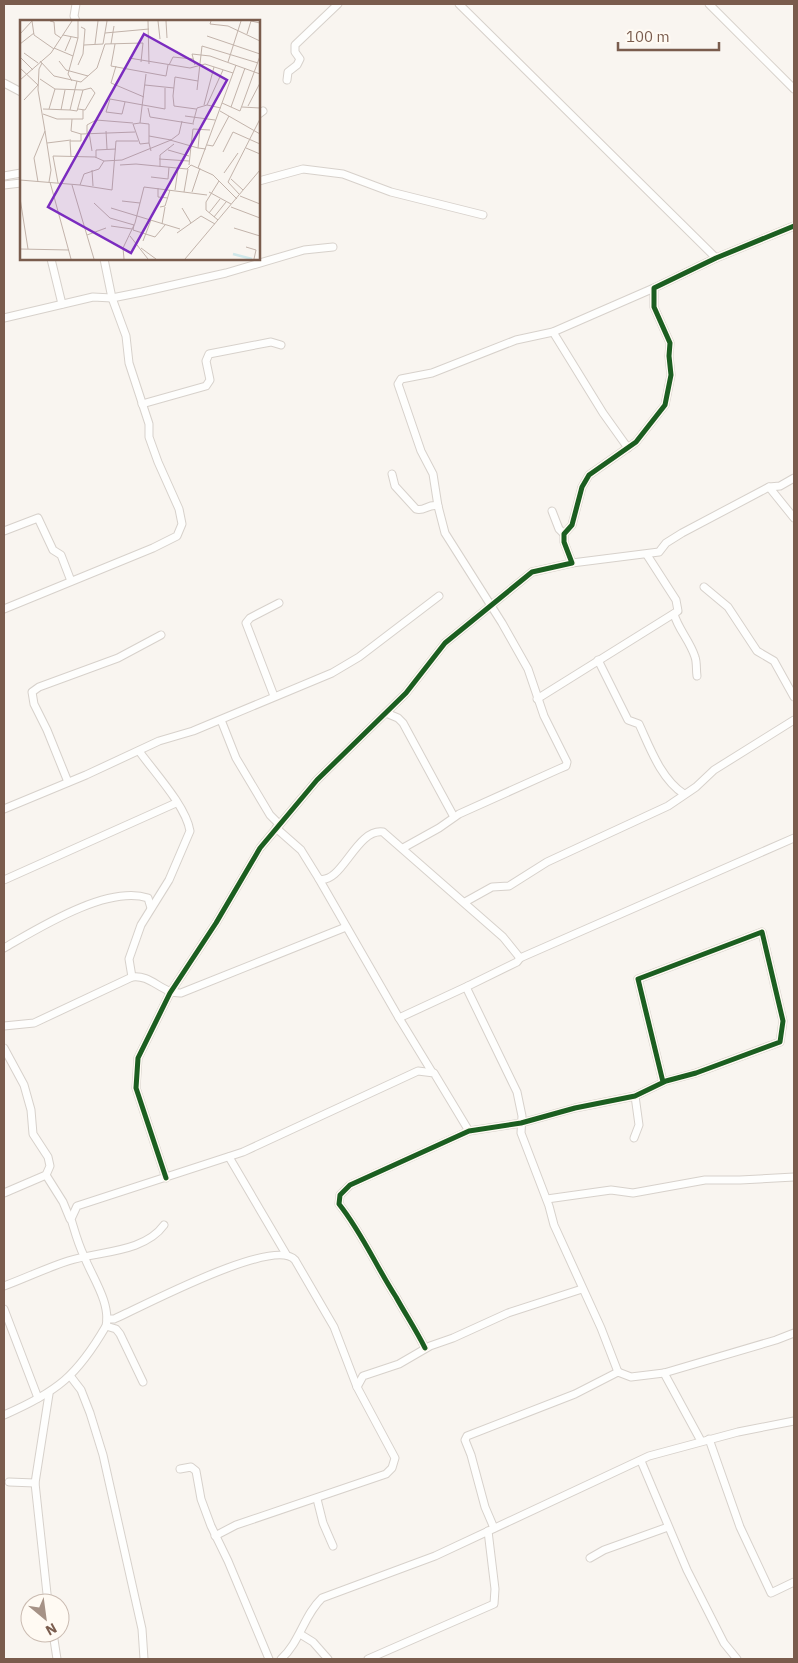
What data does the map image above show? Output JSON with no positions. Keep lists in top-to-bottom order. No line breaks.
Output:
{"scale_bar":"100 m","north":"bottom right"}
